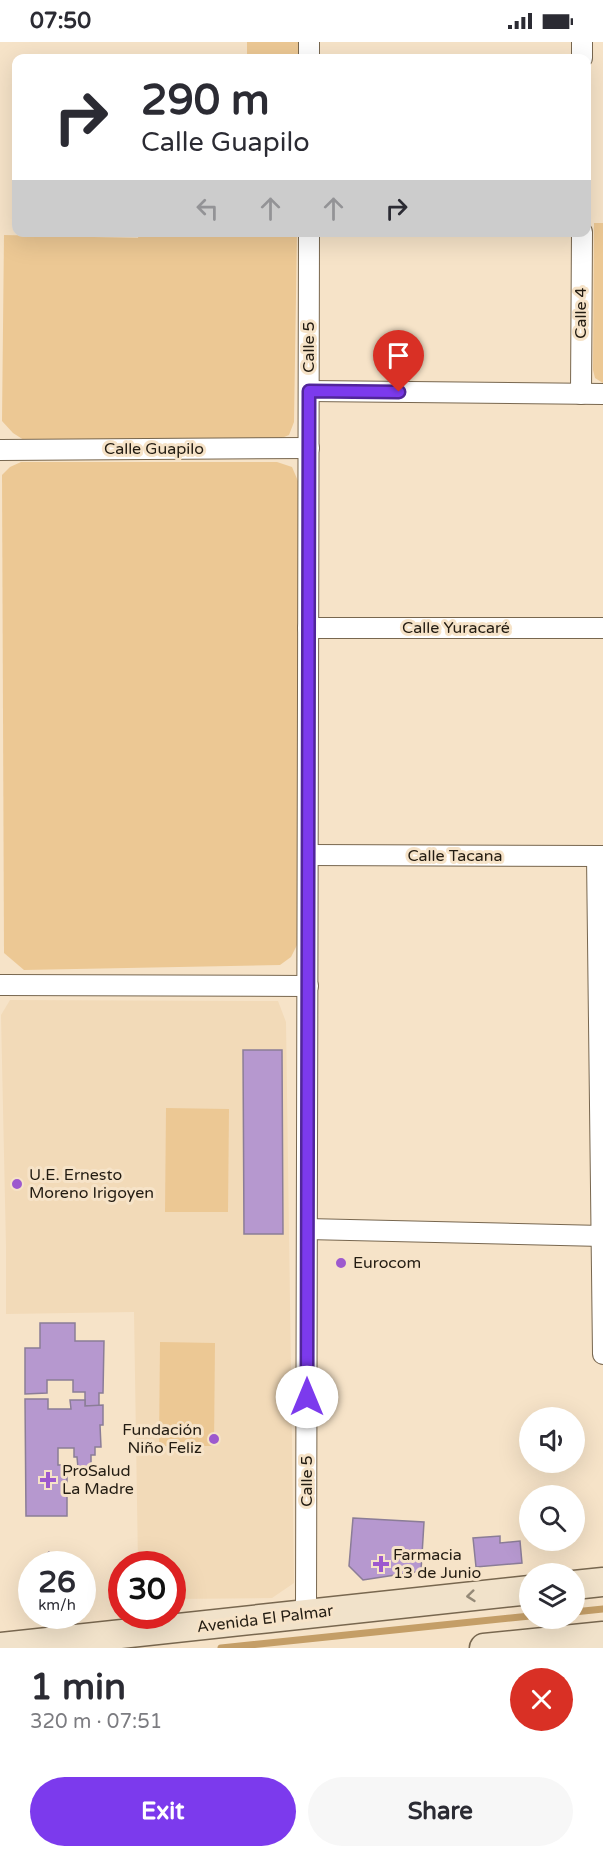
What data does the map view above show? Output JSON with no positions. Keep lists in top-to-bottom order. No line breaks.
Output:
{"streets":{"street":["Calle 4","Calle 5","Calle Guapilo","Calle Yuracaré","Calle Tacana","Avenida El Palmar"]},"crossings":[["Calle 5","Calle Guapilo"],["Calle 5","Calle Yuracaré"],["Calle 5","Calle Tacana"],["Calle 5","Avenida El Palmar"]],"one_way":["Avenida El Palmar"],"places":{"other":["U.E. Ernesto Moreno Irigoyen","Eurocom","Fundación Niño Feliz"],"health":["ProSalud La Madre","Farmacia 13 de Junio"]},"page":{"status":"07:50","turn":["290 m","Calle Guapilo"],"speed":"26 km/h","limit":"30","heading":["1 min","320 m · 07:51"],"buttons":["Exit","Share"]}}
